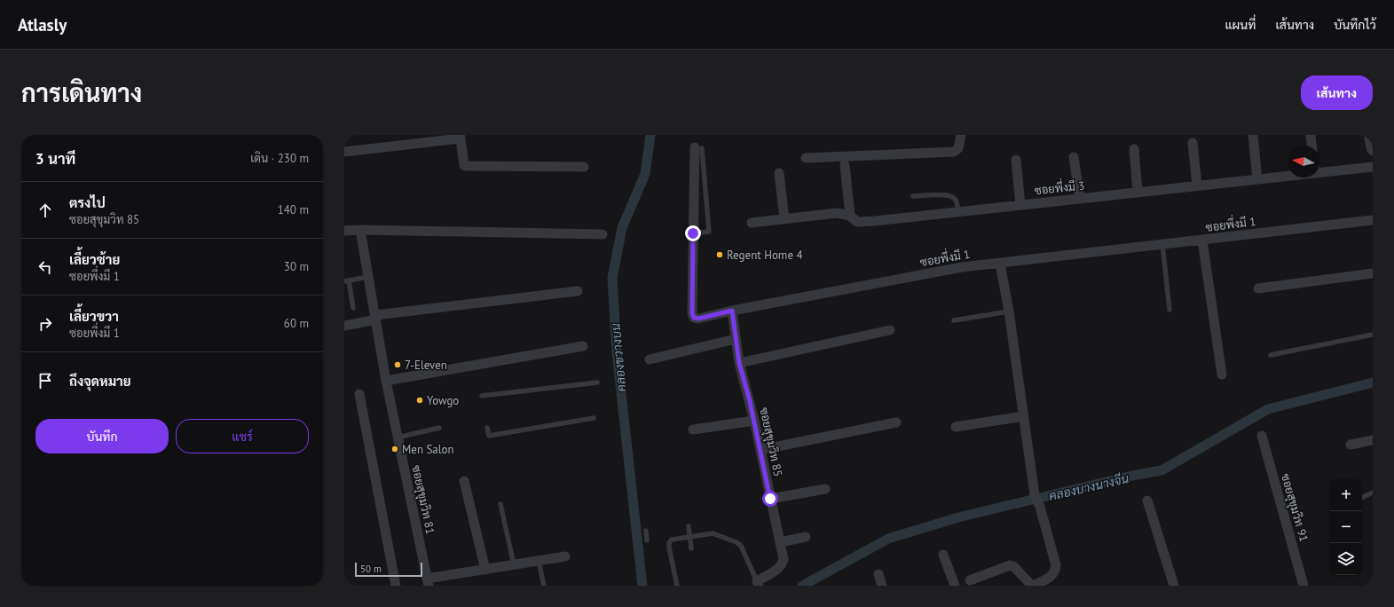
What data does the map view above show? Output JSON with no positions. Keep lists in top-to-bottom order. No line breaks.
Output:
{"streets":{"street":["ซอยพึ่งมี 3","ซอยพึ่งมี 1","ซอยสุขุมวิท 85","ซอยสุขุมวิท 81","ซอยสุขุมวิท 91"]},"crossings":[["ซอยพึ่งมี 1","ซอยสุขุมวิท 85"]],"water":["คลองขวางบน","คลองบางนางจีน"],"places":["Regent Home 4","7-Eleven","Yowgo","Men Salon"],"scale_bar":"50 m","north":"left","page":{"header":"Atlasly","nav":["แผนที่","เส้นทาง","บันทึกไว้"],"title":"การเดินทาง","buttons":["เส้นทาง",["บันทึก","แชร์"]],"heading":["3 นาที","เดิน · 230 m"],"list":[["ตรงไป","ซอยสุขุมวิท 85","140 m"],["เลี้ยวซ้าย","ซอยพึ่งมี 1","30 m"],["เลี้ยวขวา","ซอยพึ่งมี 1","60 m"],"ถึงจุดหมาย"],"map_buttons":["+","−"],"scale":"50 m"}}
